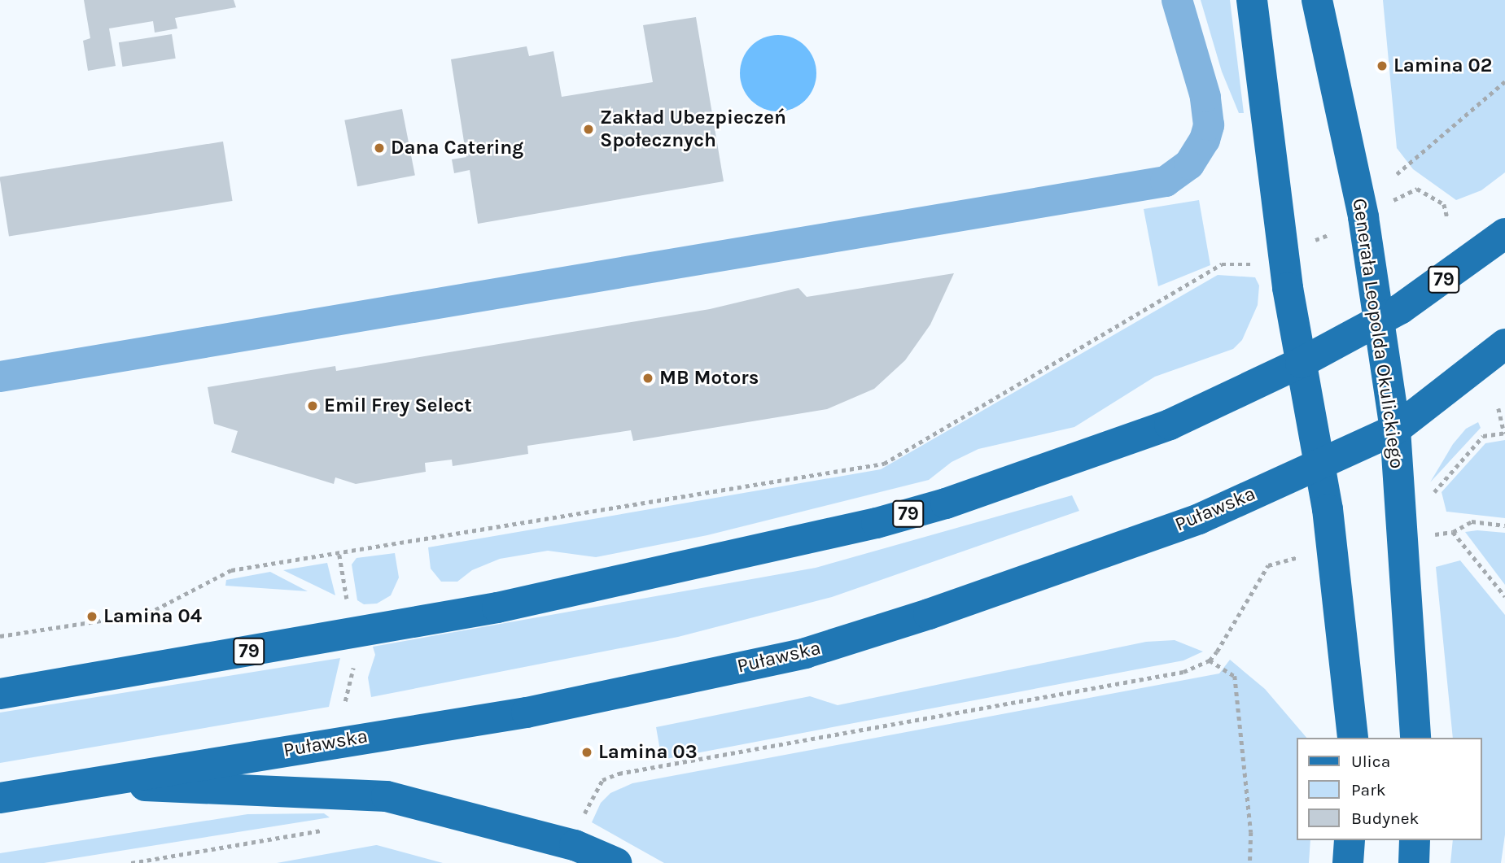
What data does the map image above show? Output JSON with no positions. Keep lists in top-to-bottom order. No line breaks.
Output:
{"streets":{"main road":["79","Generała Leopolda Okulickiego","Puławska"]},"crossings":[["79","Generała Leopolda Okulickiego"],["Generała Leopolda Okulickiego","Puławska"]],"places":["Lamina 02","Zakład Ubezpieczeń Społecznych","Dana Catering","MB Motors","Emil Frey Select","Lamina 04","Lamina 03"],"legend":["Ulica","Park","Budynek"]}
